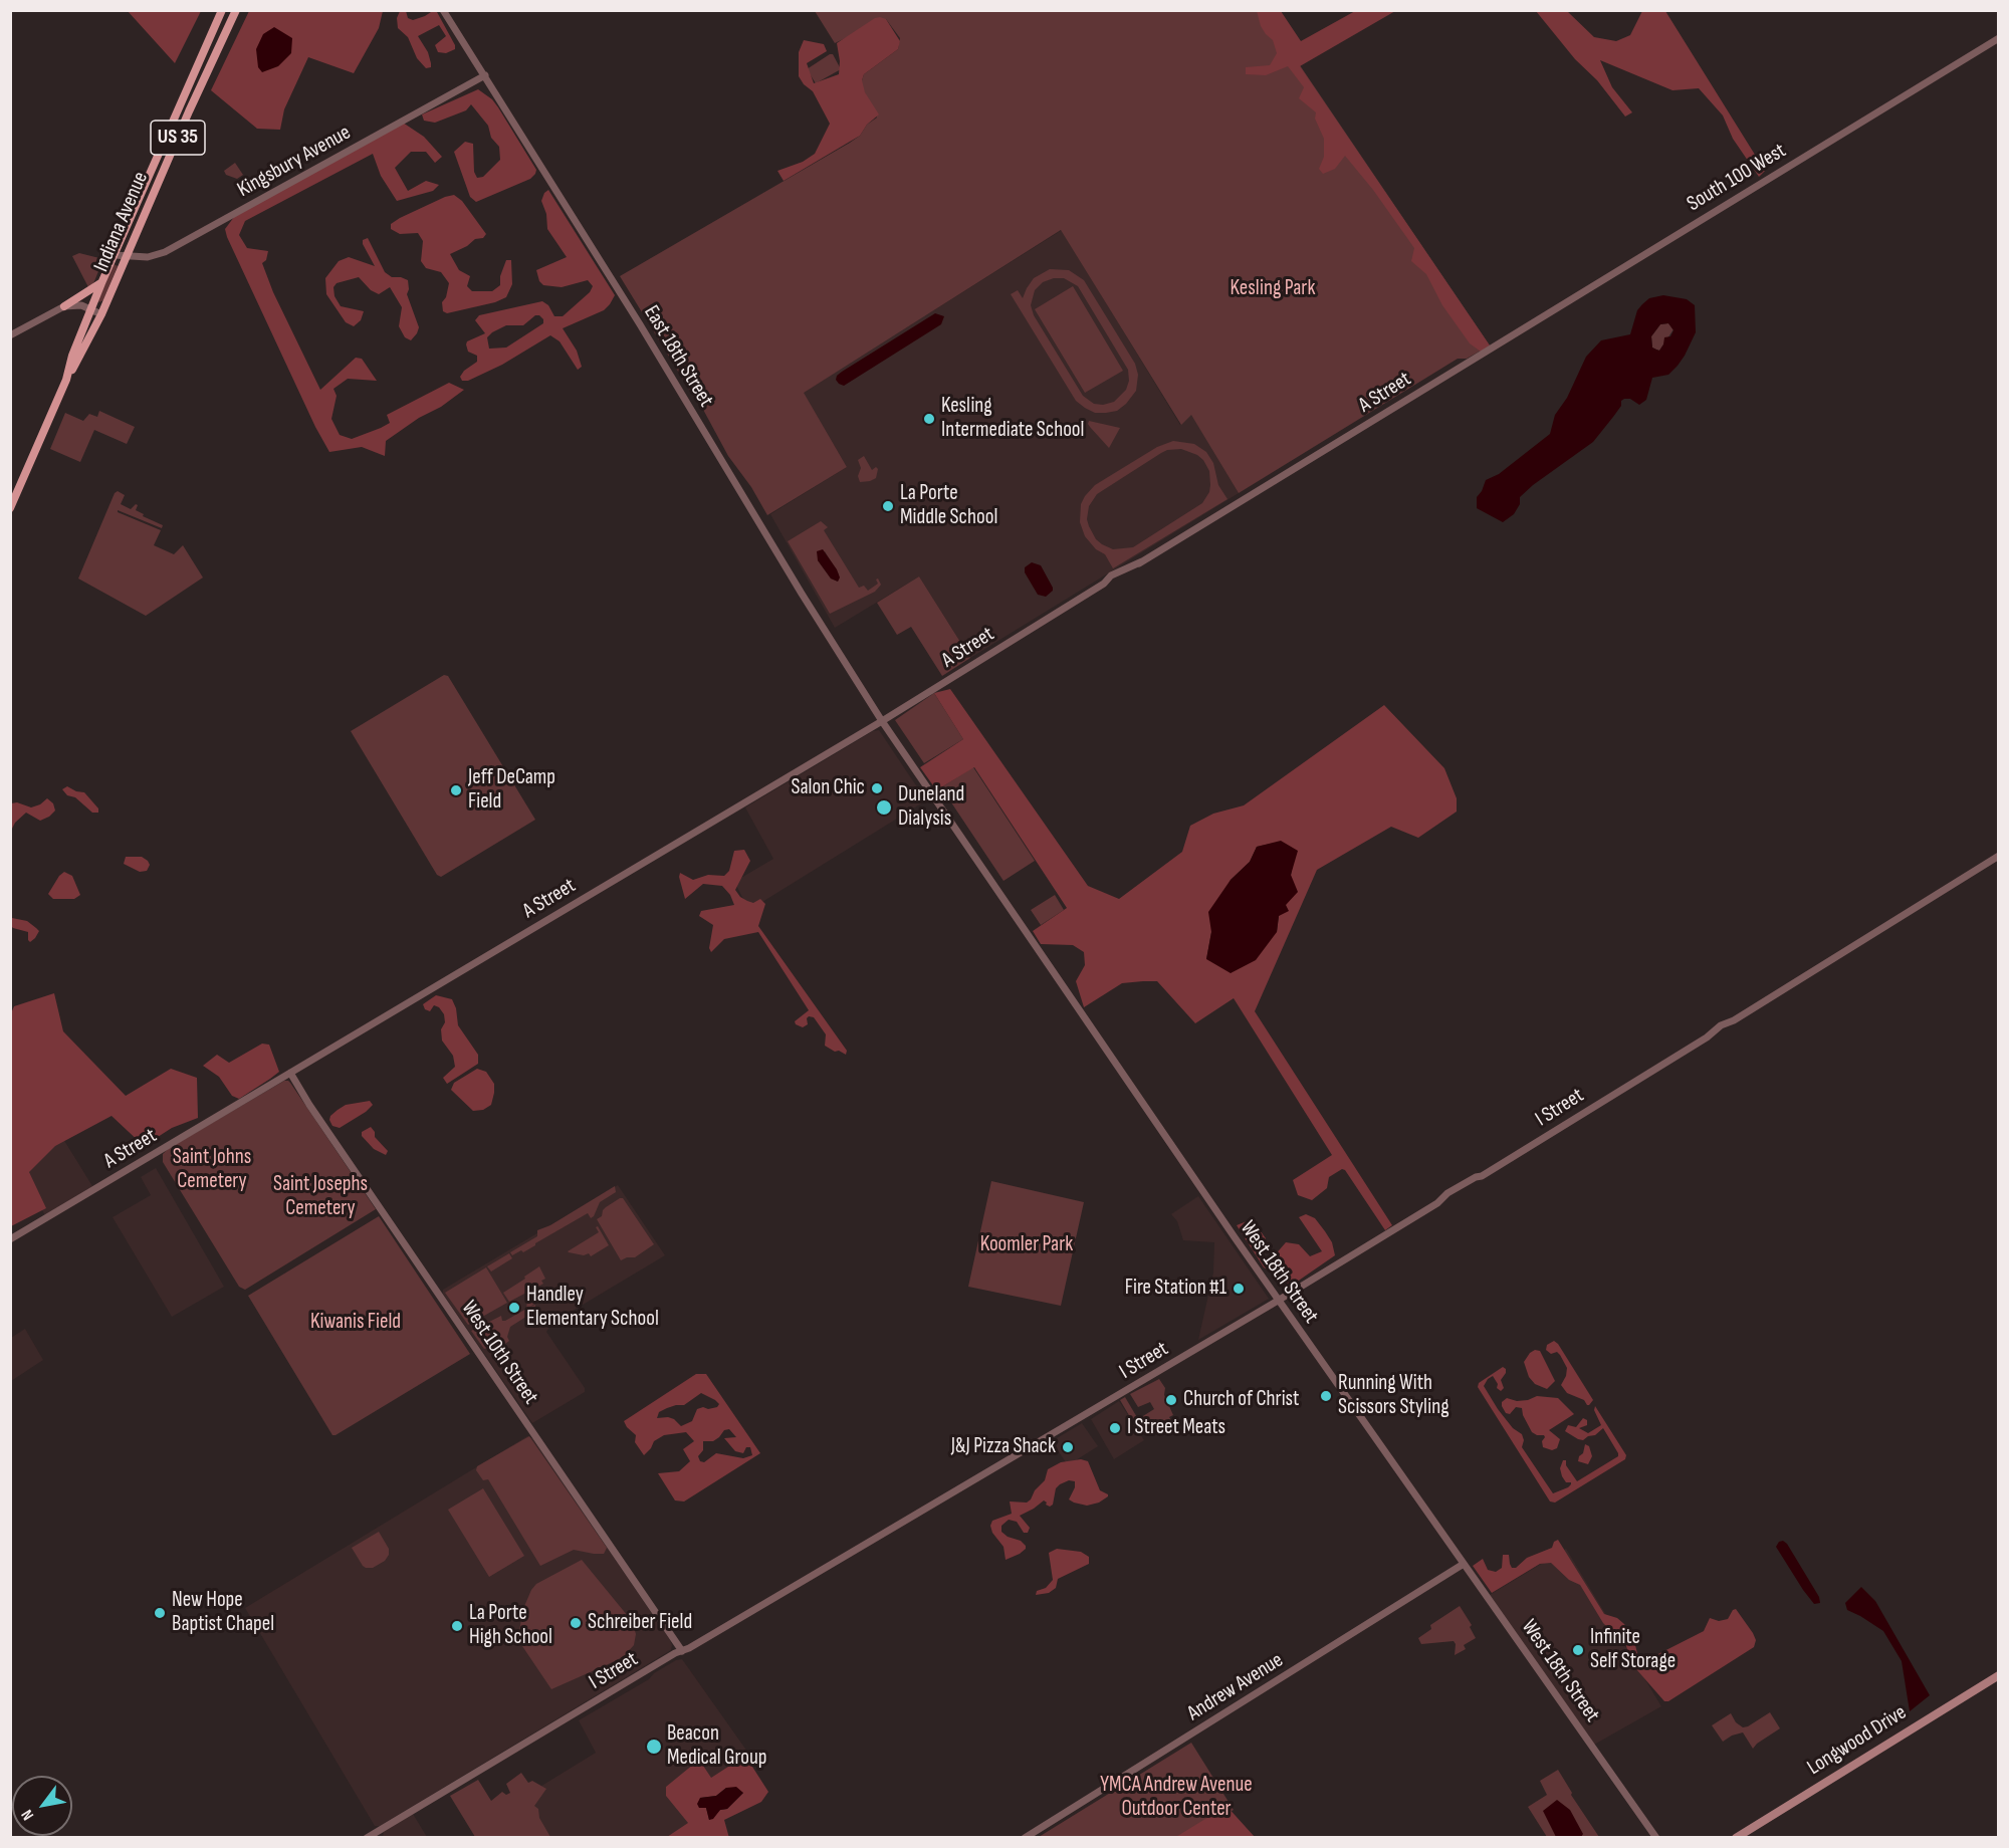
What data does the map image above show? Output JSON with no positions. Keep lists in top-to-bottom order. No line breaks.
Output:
{"streets":{"main road":["US 35","Indiana Avenue","Longwood Drive"],"street":["Kingsbury Avenue","South 100 West","East 18th Street","A Street","I Street","West 18th Street","West 10th Street","Andrew Avenue"]},"crossings":[["Kingsbury Avenue","Indiana Avenue"],["Kingsbury Avenue","East 18th Street"],["South 100 West","A Street"],["East 18th Street","A Street"],["East 18th Street","West 18th Street"],["A Street","West 18th Street"],["A Street","West 10th Street"],["I Street","West 18th Street"],["I Street","West 10th Street"],["West 18th Street","Andrew Avenue"]],"parks":["Kesling Park","Saint Johns Cemetery","Saint Josephs Cemetery","Koomler Park","Kiwanis Field","YMCA Andrew Avenue Outdoor Center"],"places":["Kesling Intermediate School","La Porte Middle School","Salon Chic","Jeff DeCamp Field","Duneland Dialysis","Fire Station #1","Handley Elementary School","Running With Scissors Styling","Church of Christ","I Street Meats","J&J Pizza Shack","New Hope Baptist Chapel","Schreiber Field","La Porte High School","Infinite Self Storage","Beacon Medical Group"],"north":"bottom left"}
